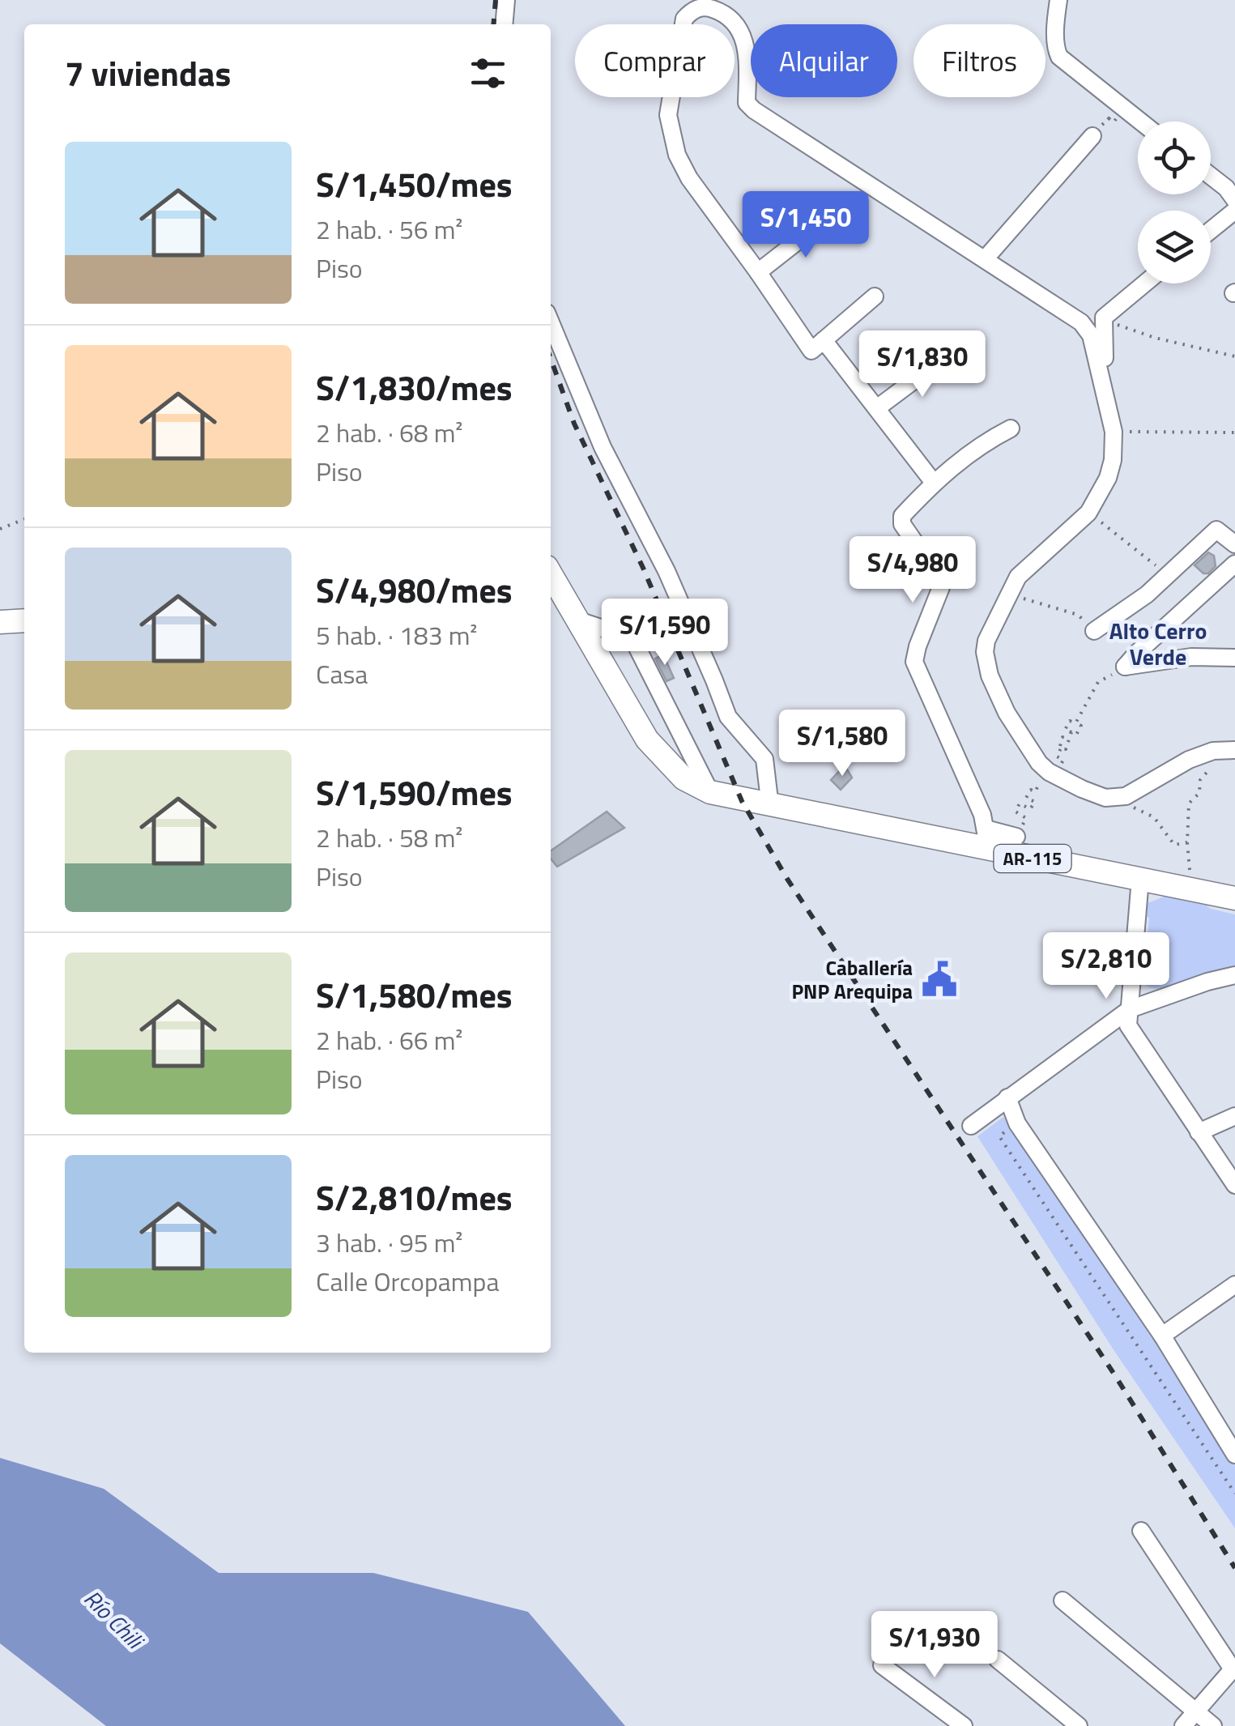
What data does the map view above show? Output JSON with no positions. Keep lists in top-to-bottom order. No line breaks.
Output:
{"streets":{"main road":["AR-115"]},"districts":["Alto Cerro Verde"],"water":["Río Chili"],"places":{"public building":["Caballería PNP Arequipa"]},"page":{"chip":["Comprar","Alquilar","Filtros"],"heading":"7 viviendas","list":[{"name":"S/1,450/mes","note":"2 hab. · 56 m² · Piso"},{"name":"S/1,830/mes","note":"2 hab. · 68 m² · Piso"},{"name":"S/4,980/mes","note":"5 hab. · 183 m² · Casa"},{"name":"S/1,590/mes","note":"2 hab. · 58 m² · Piso"},{"name":"S/1,580/mes","note":"2 hab. · 66 m² · Piso"},{"name":"S/2,810/mes","note":"3 hab. · 95 m² · Calle Orcopampa"}],"price":["S/1,450","S/1,830","S/4,980","S/1,590","S/1,580","S/2,810","S/1,930"]}}
